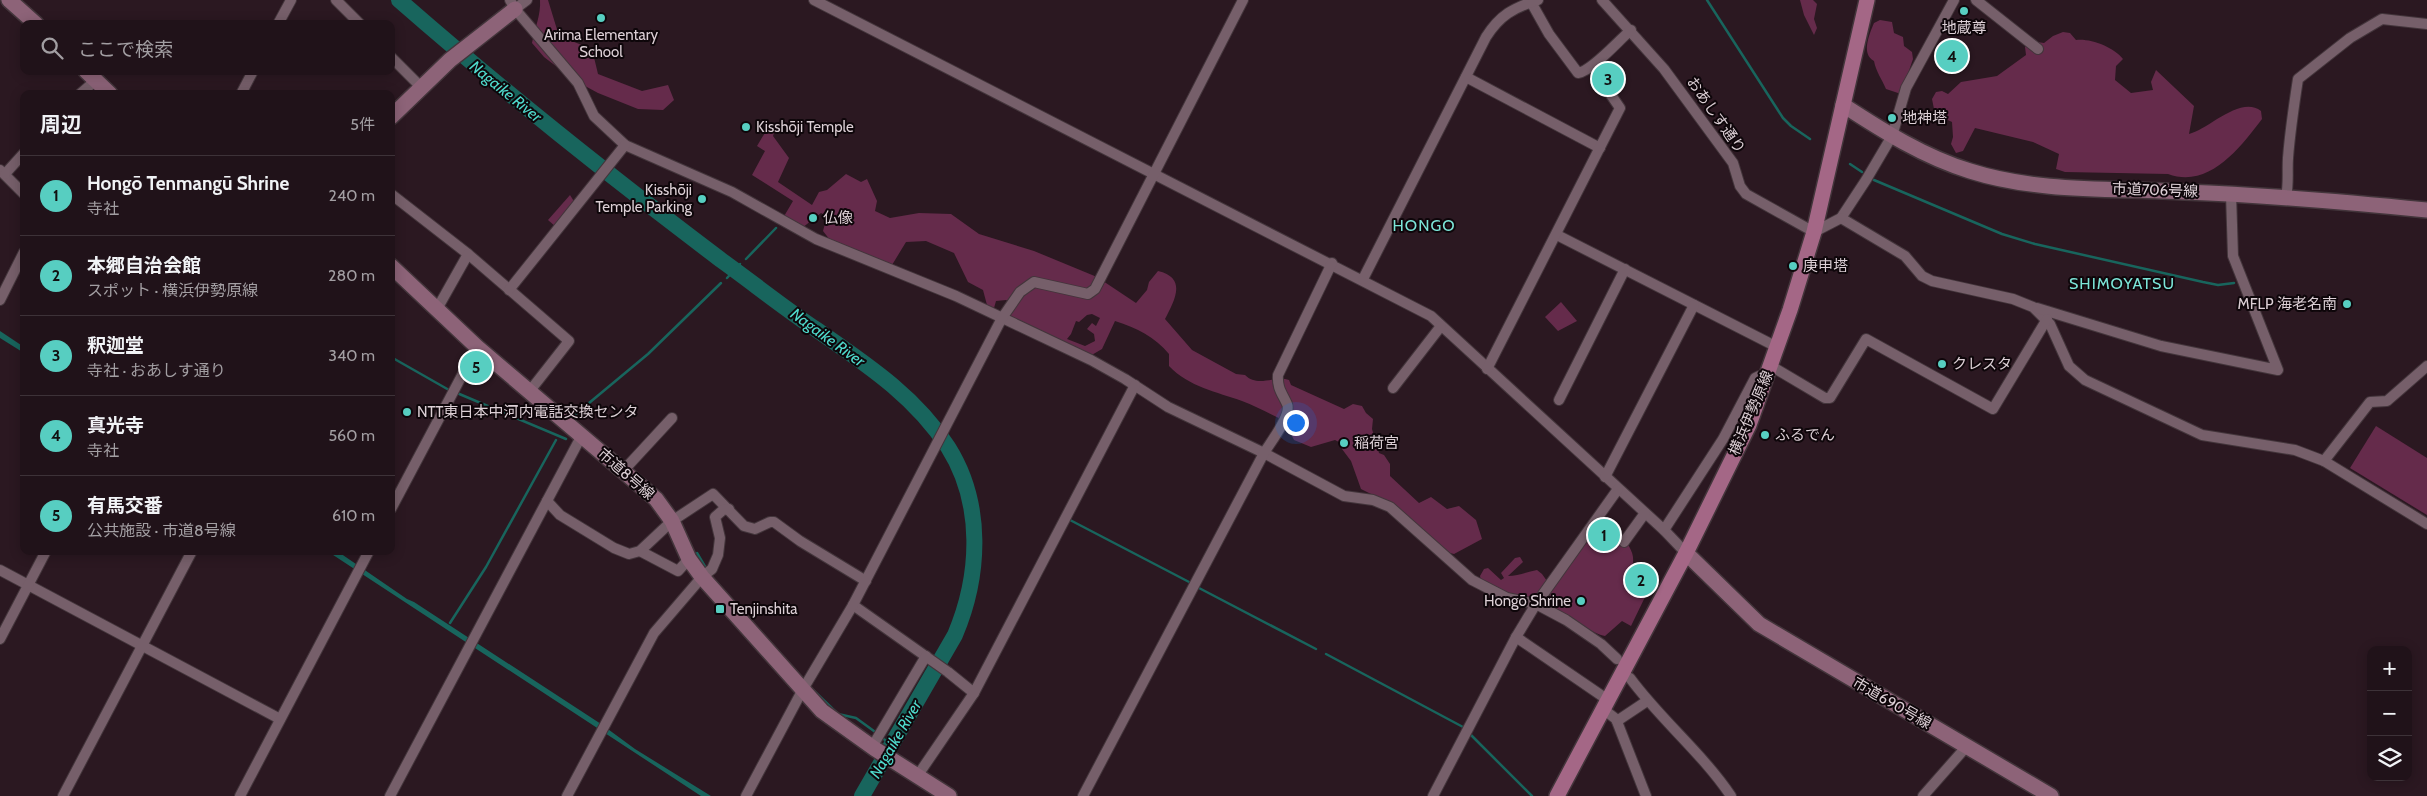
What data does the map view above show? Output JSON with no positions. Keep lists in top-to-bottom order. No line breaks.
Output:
{"streets":{"main road":["横浜伊勢原線"],"street":["おあしす通り","市道706号線","市道8号線","市道690号線"]},"crossings":[["おあしす通り","横浜伊勢原線"],["市道706号線","横浜伊勢原線"],["横浜伊勢原線","市道690号線"]],"districts":["HONGO","SHIMOYATSU"],"water":["Nagaike River"],"places":{"other":["地蔵尊","Arima Elementary School","地神塔","Kisshōji Temple","Kisshōji Temple Parking","仏像","庚申塔","MFLP 海老名南","クレスタ","NTT東日本中河内電話交換センタ","ふるでん","稲荷宮","Hongō Shrine"],"transit":["Tenjinshita"]},"page":{"search":"ここで検索","pins":["4","3","5","1","2"],"heading":["周辺","5件"],"list":[{"mark":"1","name":"Hongō Tenmangū Shrine","note":"寺社","value":"240 m"},{"mark":"2","name":"本郷自治会館","note":"スポット · 横浜伊勢原線","value":"280 m"},{"mark":"3","name":"釈迦堂","note":"寺社 · おあしす通り","value":"340 m"},{"mark":"4","name":"真光寺","note":"寺社","value":"560 m"},{"mark":"5","name":"有馬交番","note":"公共施設 · 市道8号線","value":"610 m"}],"map_buttons":["+","−"]}}
